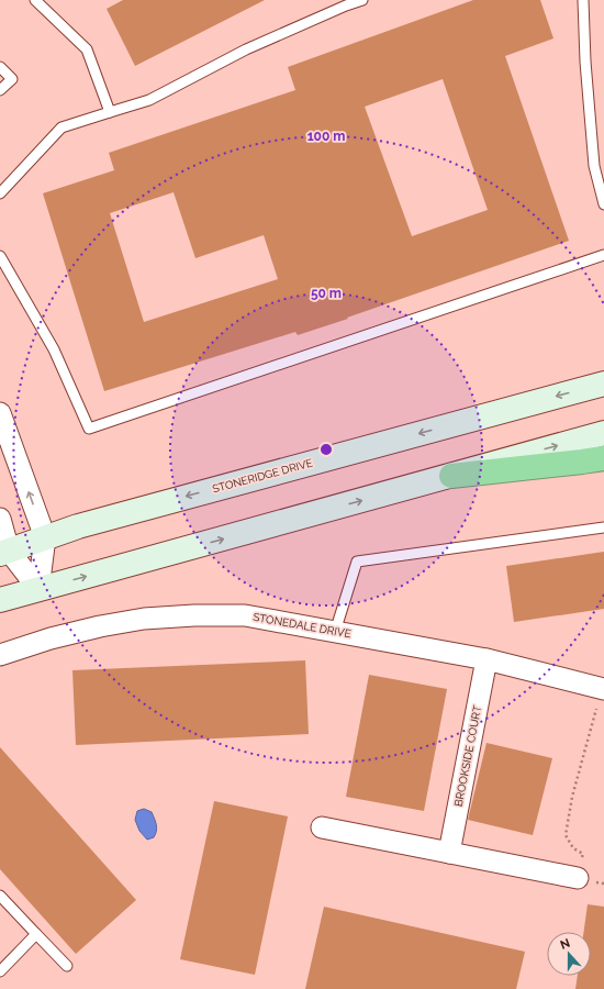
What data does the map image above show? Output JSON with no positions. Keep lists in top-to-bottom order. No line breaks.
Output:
{"streets":{"main road":["STONERIDGE DRIVE"],"street":["STONEDALE DRIVE","BROOKSIDE COURT"]},"crossings":[["STONEDALE DRIVE","BROOKSIDE COURT"]],"north":"top","rings":["100 m","50 m"]}
